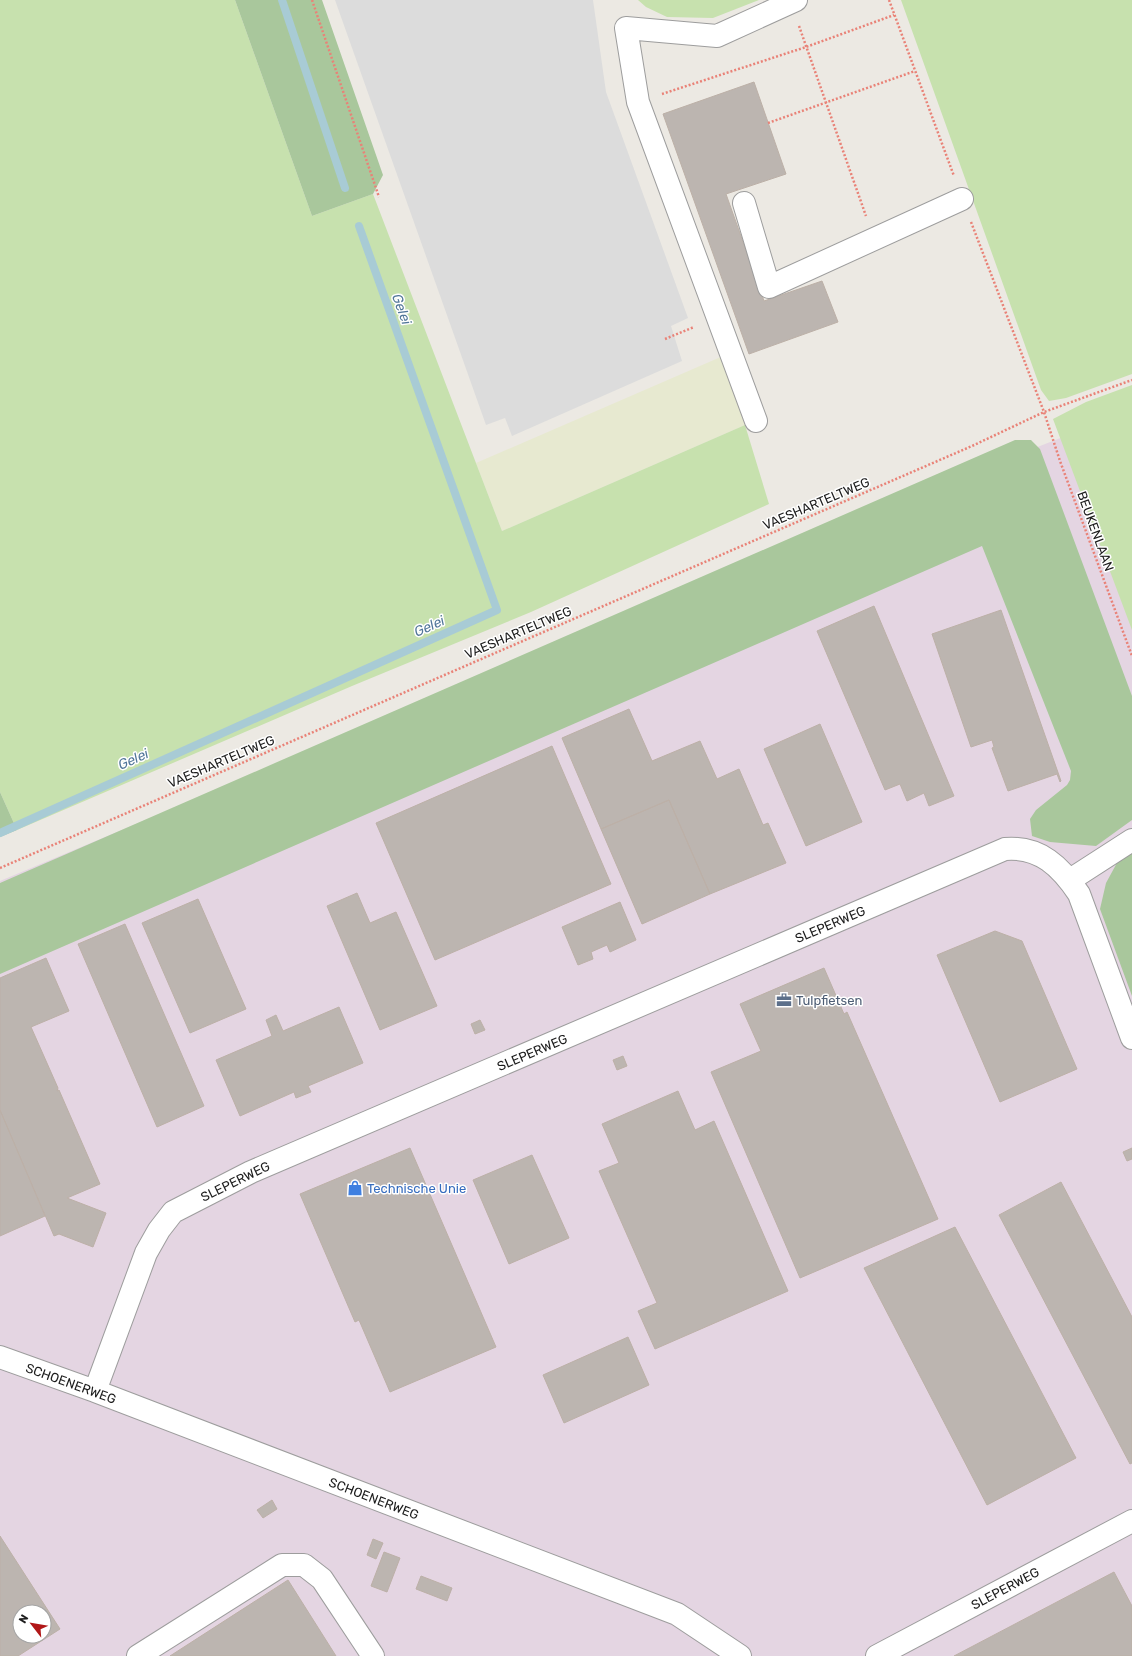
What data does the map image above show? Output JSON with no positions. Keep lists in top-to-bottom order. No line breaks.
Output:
{"streets":{"street":["SLEPERWEG","SCHOENERWEG"],"path":["VAESHARTELTWEG","BEUKENLAAN"]},"crossings":[["VAESHARTELTWEG","BEUKENLAAN"],["SLEPERWEG","SCHOENERWEG"]],"water":["Gelei"],"places":{"office":["Tulpfietsen"],"shop":["Technische Unie"]},"north":"top left"}
